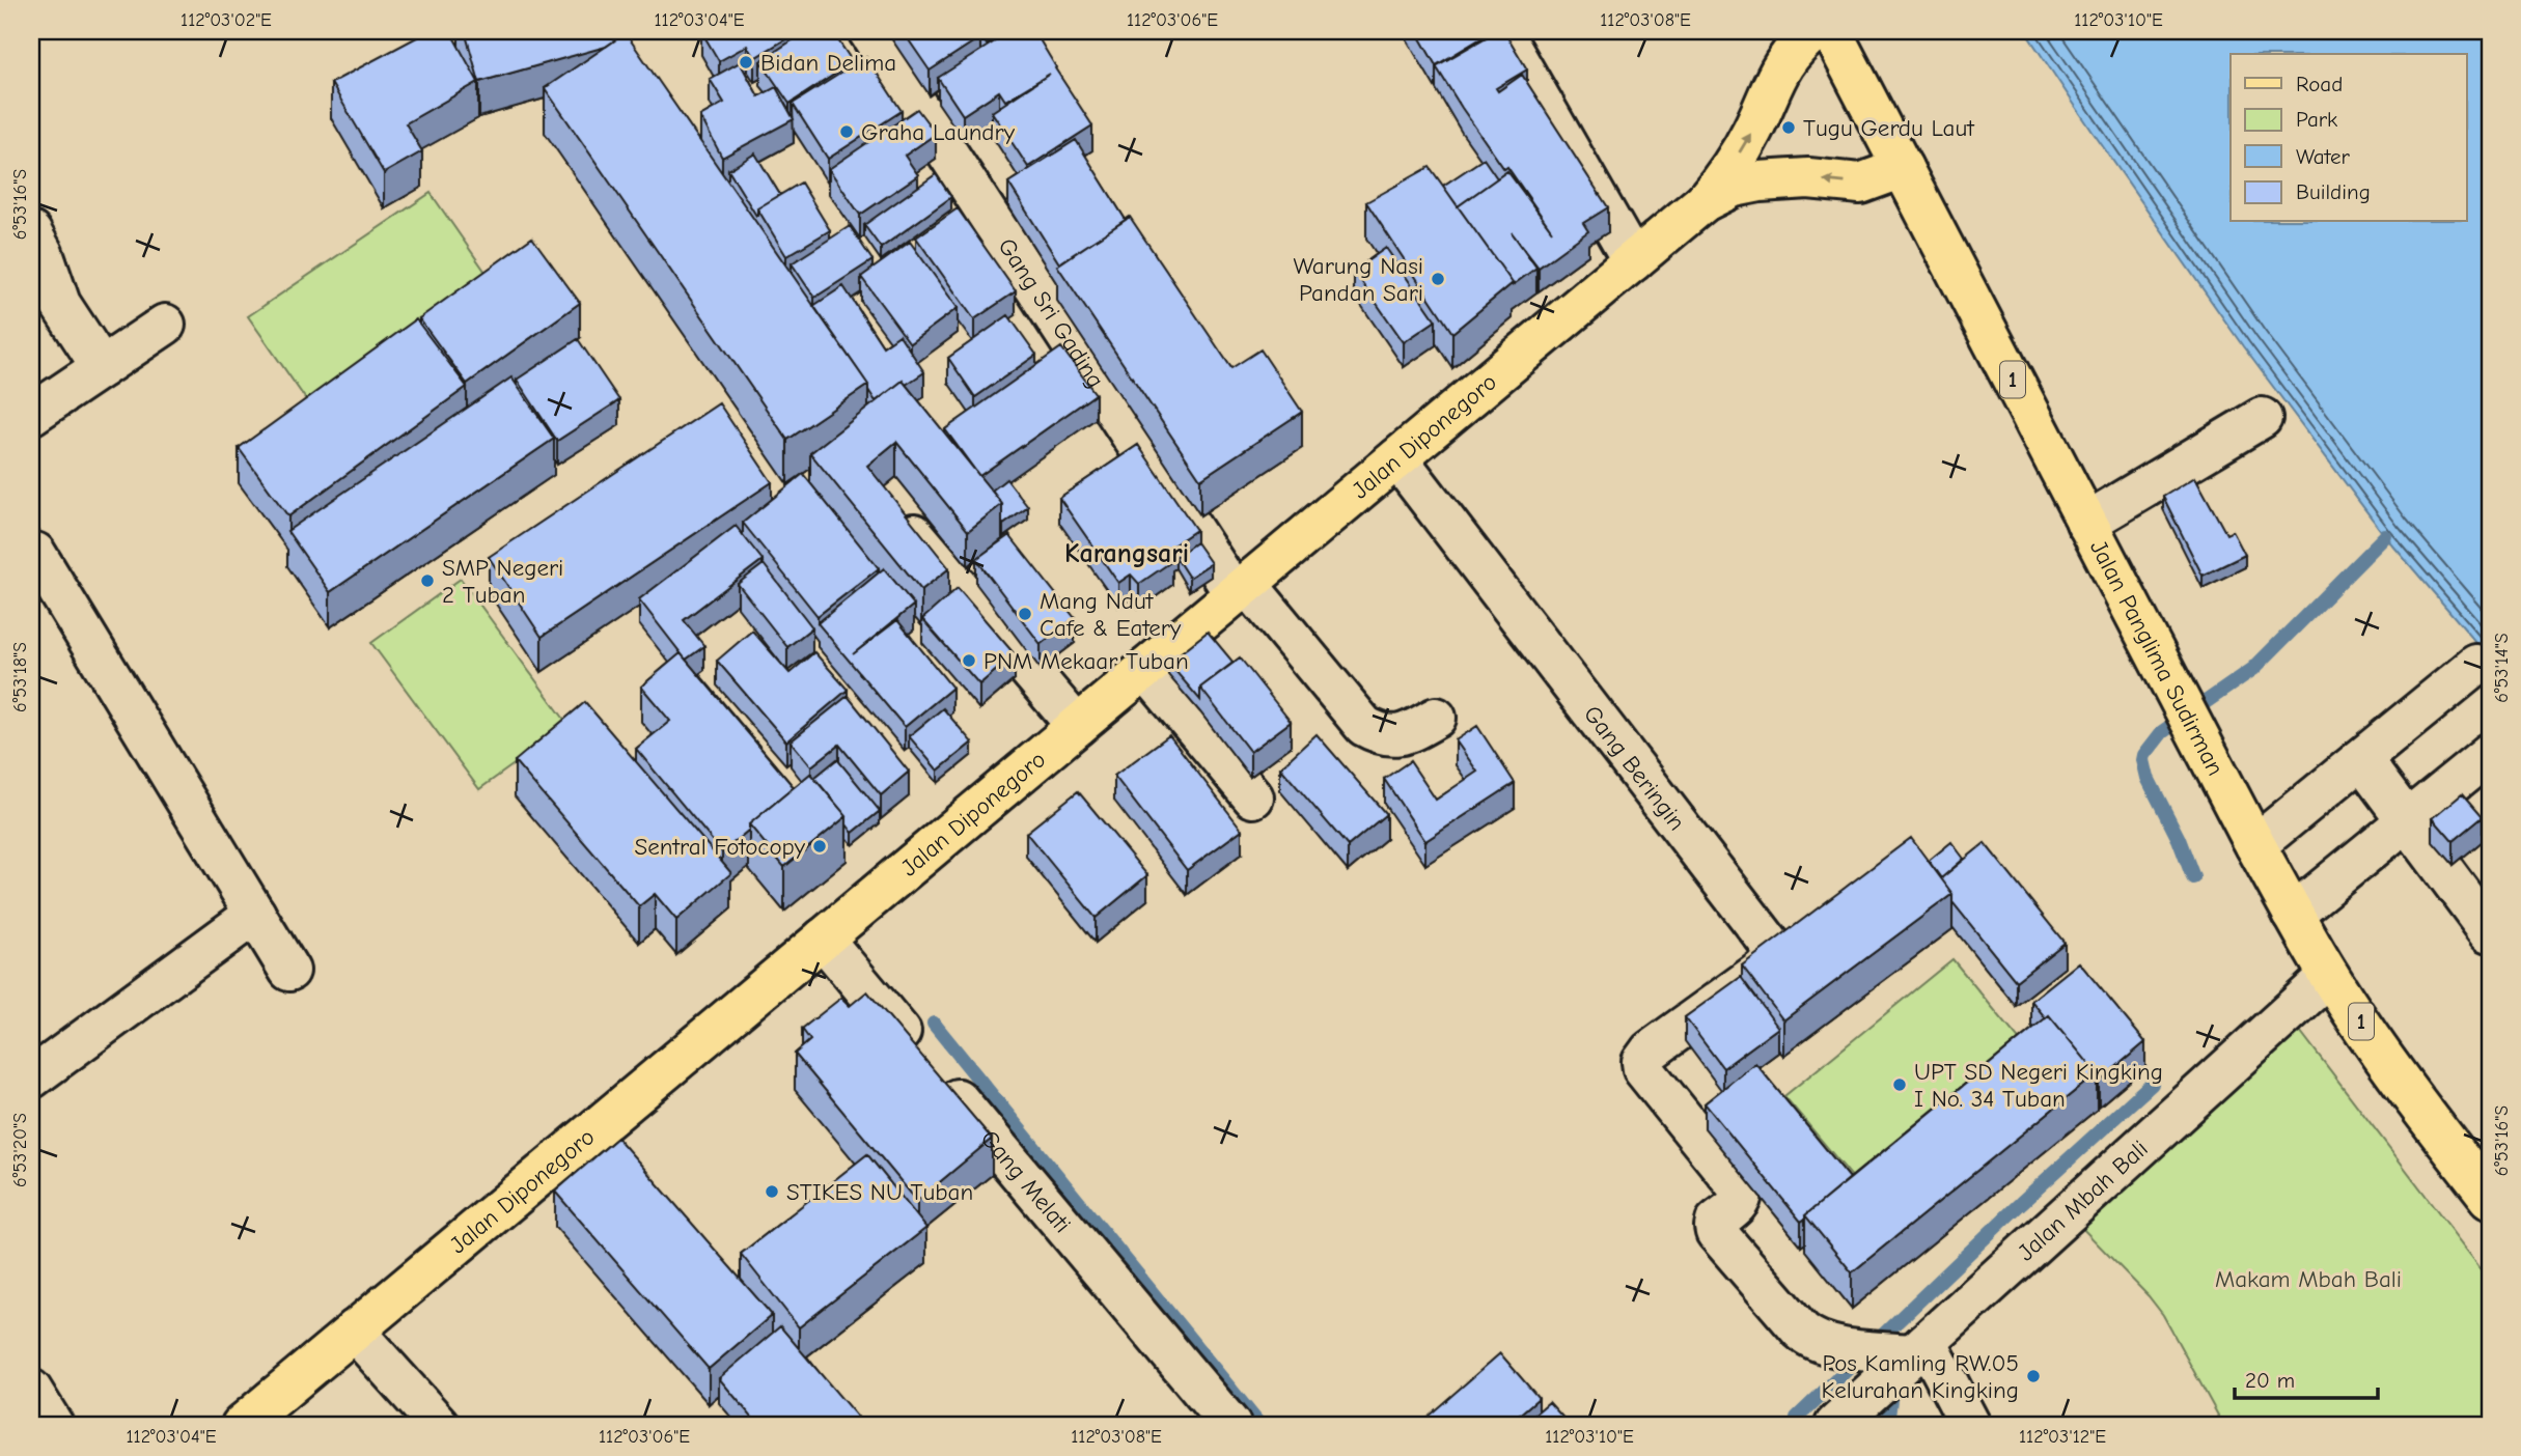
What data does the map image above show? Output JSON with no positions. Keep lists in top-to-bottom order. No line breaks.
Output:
{"streets":{"main road":["1","Jalan Diponegoro","Jalan Panglima Sudirman"],"street":["Gang Sri Gading","Gang Beringin","Gang Melati","Jalan Mbah Bali"]},"crossings":[["Gang Sri Gading","Jalan Diponegoro"],["Jalan Diponegoro","Jalan Panglima Sudirman"],["Jalan Diponegoro","Gang Beringin"],["Jalan Diponegoro","Gang Melati"],["Jalan Panglima Sudirman","Jalan Mbah Bali"],["Gang Beringin","Jalan Mbah Bali"]],"districts":["Karangsari"],"parks":["Makam Mbah Bali"],"places":["Bidan Delima","Tugu Gerdu Laut","Graha Laundry","Warung Nasi Pandan Sari","SMP Negeri 2 Tuban","Mang Ndut Cafe & Eatery","PNM Mekaar Tuban","Sentral Fotocopy","UPT SD Negeri Kingking I No. 34 Tuban","STIKES NU Tuban","Pos Kamling RW.05 Kelurahan Kingking"],"legend":["Road","Park","Water","Building"],"scale_bar":"20 m","coordinates":["112°03'02\"E","112°03'04\"E","112°03'06\"E","112°03'08\"E","112°03'10\"E","6°53'16\"S","6°53'14\"S","6°53'18\"S","6°53'20\"S","112°03'12\"E"]}
